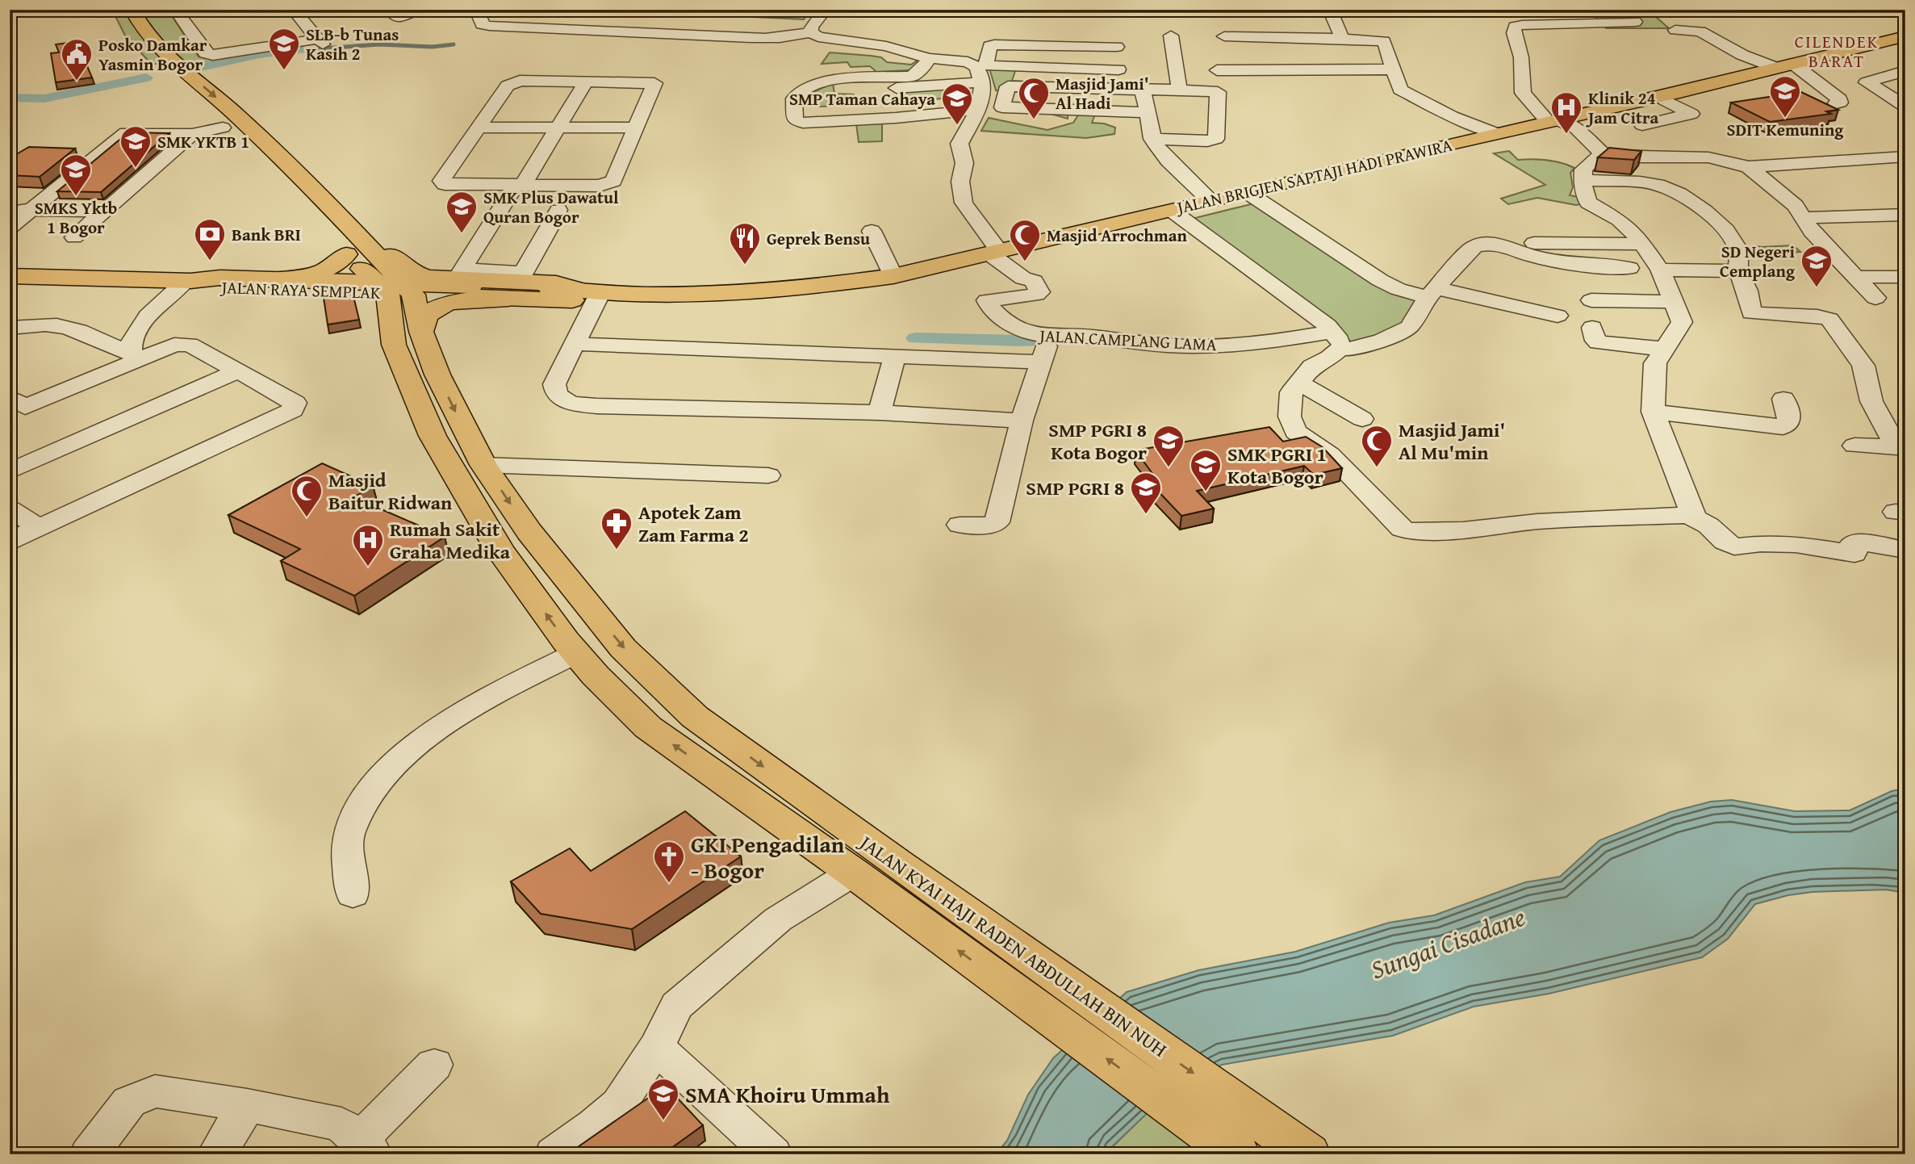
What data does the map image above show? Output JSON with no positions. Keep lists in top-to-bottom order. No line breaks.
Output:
{"streets":{"main road":["JALAN BRIGJEN SAPTAJI HADI PRAWIRA","JALAN RAYA SEMPLAK","JALAN KYAI HAJI RADEN ABDULLAH BIN NUH"],"street":["JALAN CAMPLANG LAMA"]},"crossings":[["JALAN BRIGJEN SAPTAJI HADI PRAWIRA","JALAN CAMPLANG LAMA"],["JALAN RAYA SEMPLAK","JALAN KYAI HAJI RADEN ABDULLAH BIN NUH"]],"districts":["CILENDEK BARAT"],"water":["Sungai Cisadane"],"places":{"school or university":["SLB-b Tunas Kasih 2","SDIT Kemuning","SMP Taman Cahaya","SMK YKTB 1","SMKS Yktb 1 Bogor","SMK Plus Dawatul Quran Bogor","SD Negeri Cemplang","SMP PGRI 8 Kota Bogor","SMK PGRI 1 Kota Bogor","SMP PGRI 8","SMA Khoiru Ummah"],"public building":["Posko Damkar Yasmin Bogor"],"mosque":["Masjid Jami' Al Hadi","Masjid Arrochman","Masjid Jami' Al Mu'min","Masjid Baitur Ridwan"],"hospital":["Klinik 24 Jam Citra","Rumah Sakit Graha Medika"],"bank":["Bank BRI"],"restaurant":["Geprek Bensu"],"pharmacy":["Apotek Zam Zam Farma 2"],"church":["GKI Pengadilan - Bogor"]}}
